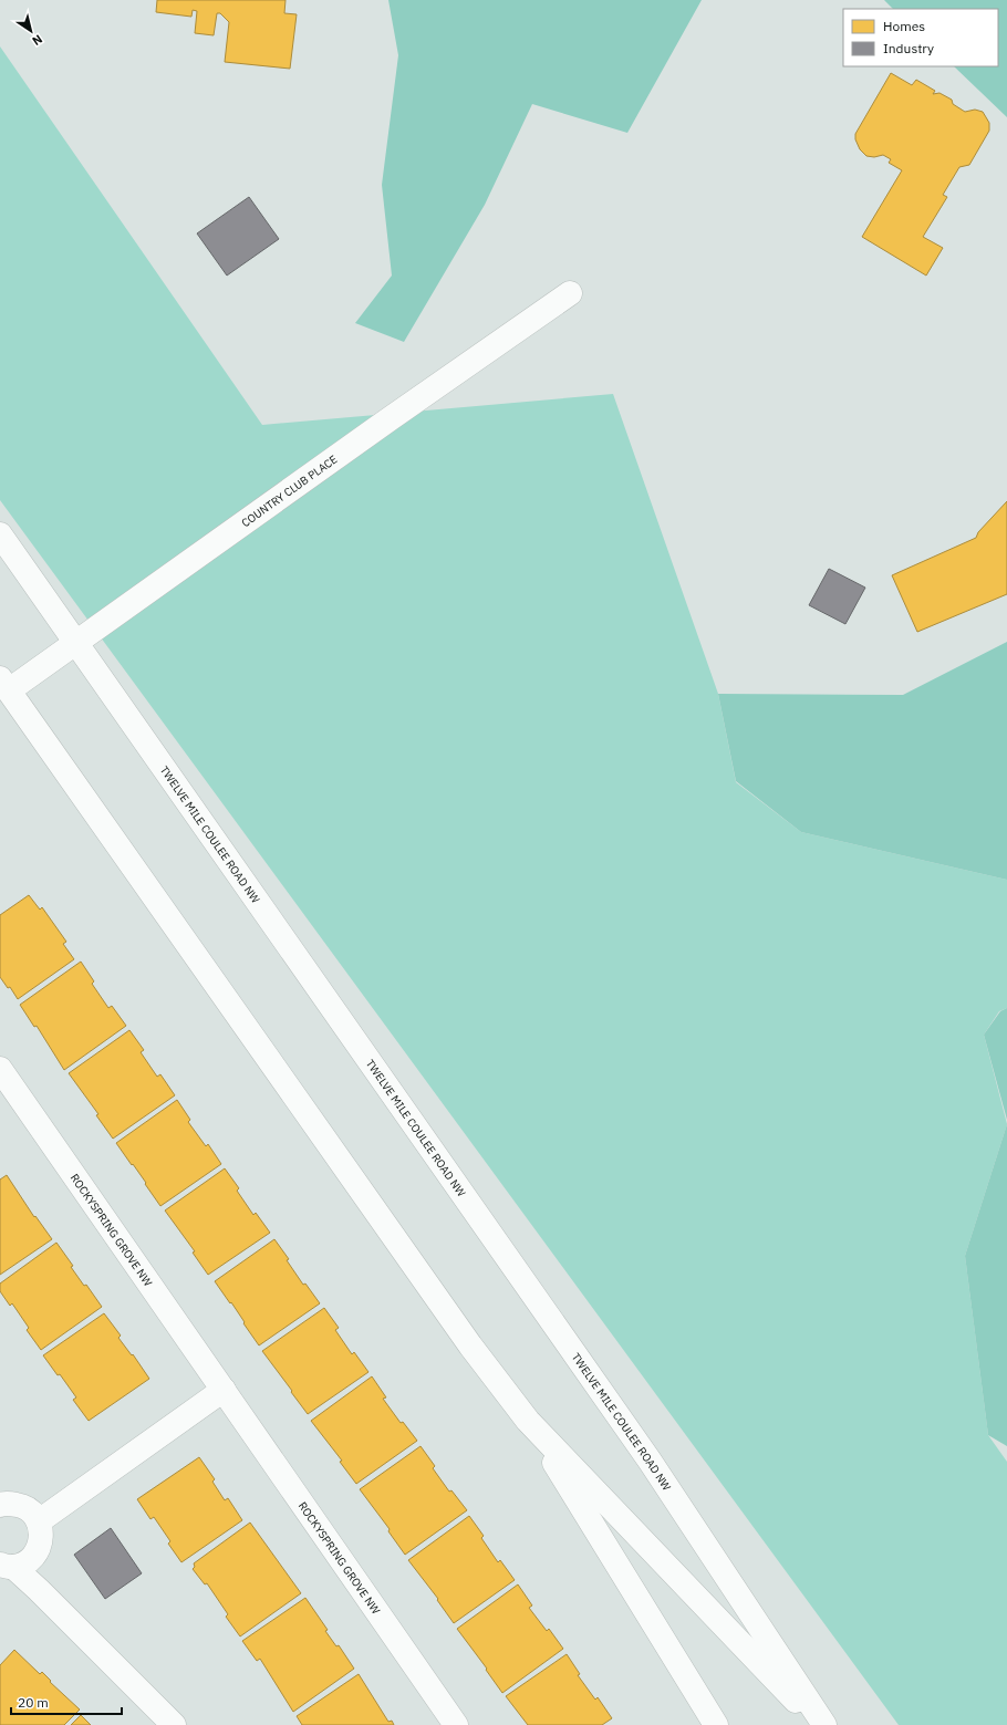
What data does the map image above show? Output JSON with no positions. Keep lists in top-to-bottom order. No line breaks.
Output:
{"streets":{"main road":["COUNTRY CLUB PLACE","TWELVE MILE COULEE ROAD NW","ROCKYSPRING GROVE NW"]},"crossings":[["COUNTRY CLUB PLACE","TWELVE MILE COULEE ROAD NW"]],"legend":["Homes","Industry"],"scale_bar":"20 m","north":"bottom right"}
